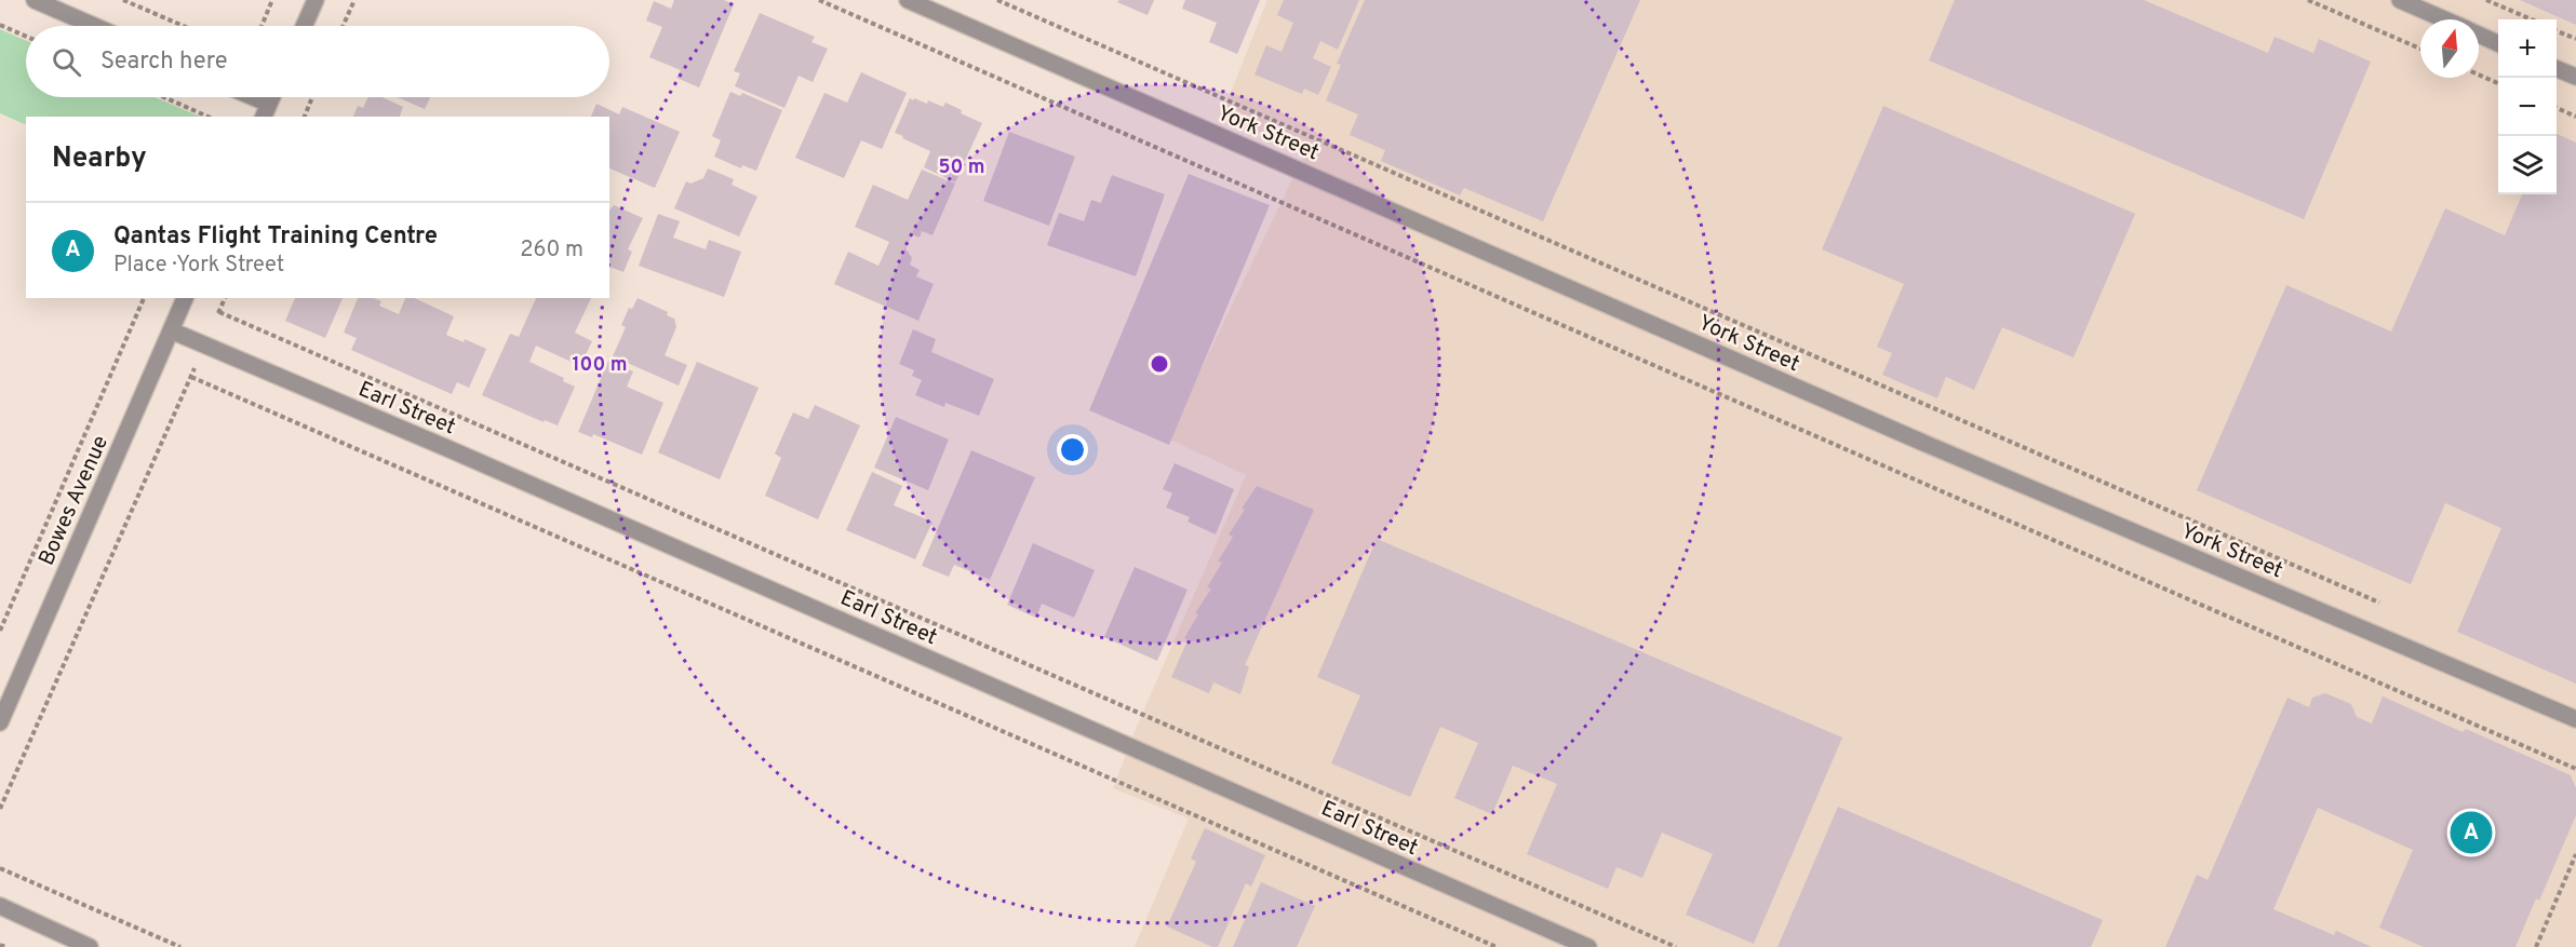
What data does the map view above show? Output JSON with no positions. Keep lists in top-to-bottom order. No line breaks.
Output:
{"streets":{"street":["York Street","Earl Street","Bowes Avenue"]},"crossings":[["Earl Street","Bowes Avenue"]],"north":"top","page":{"map_buttons":["+","−"],"search":"Search here","heading":"Nearby","list":[{"mark":"A","name":"Qantas Flight Training Centre","note":"Place · York Street","value":"260 m"}],"pins":"A"},"rings":["50 m","100 m"]}
